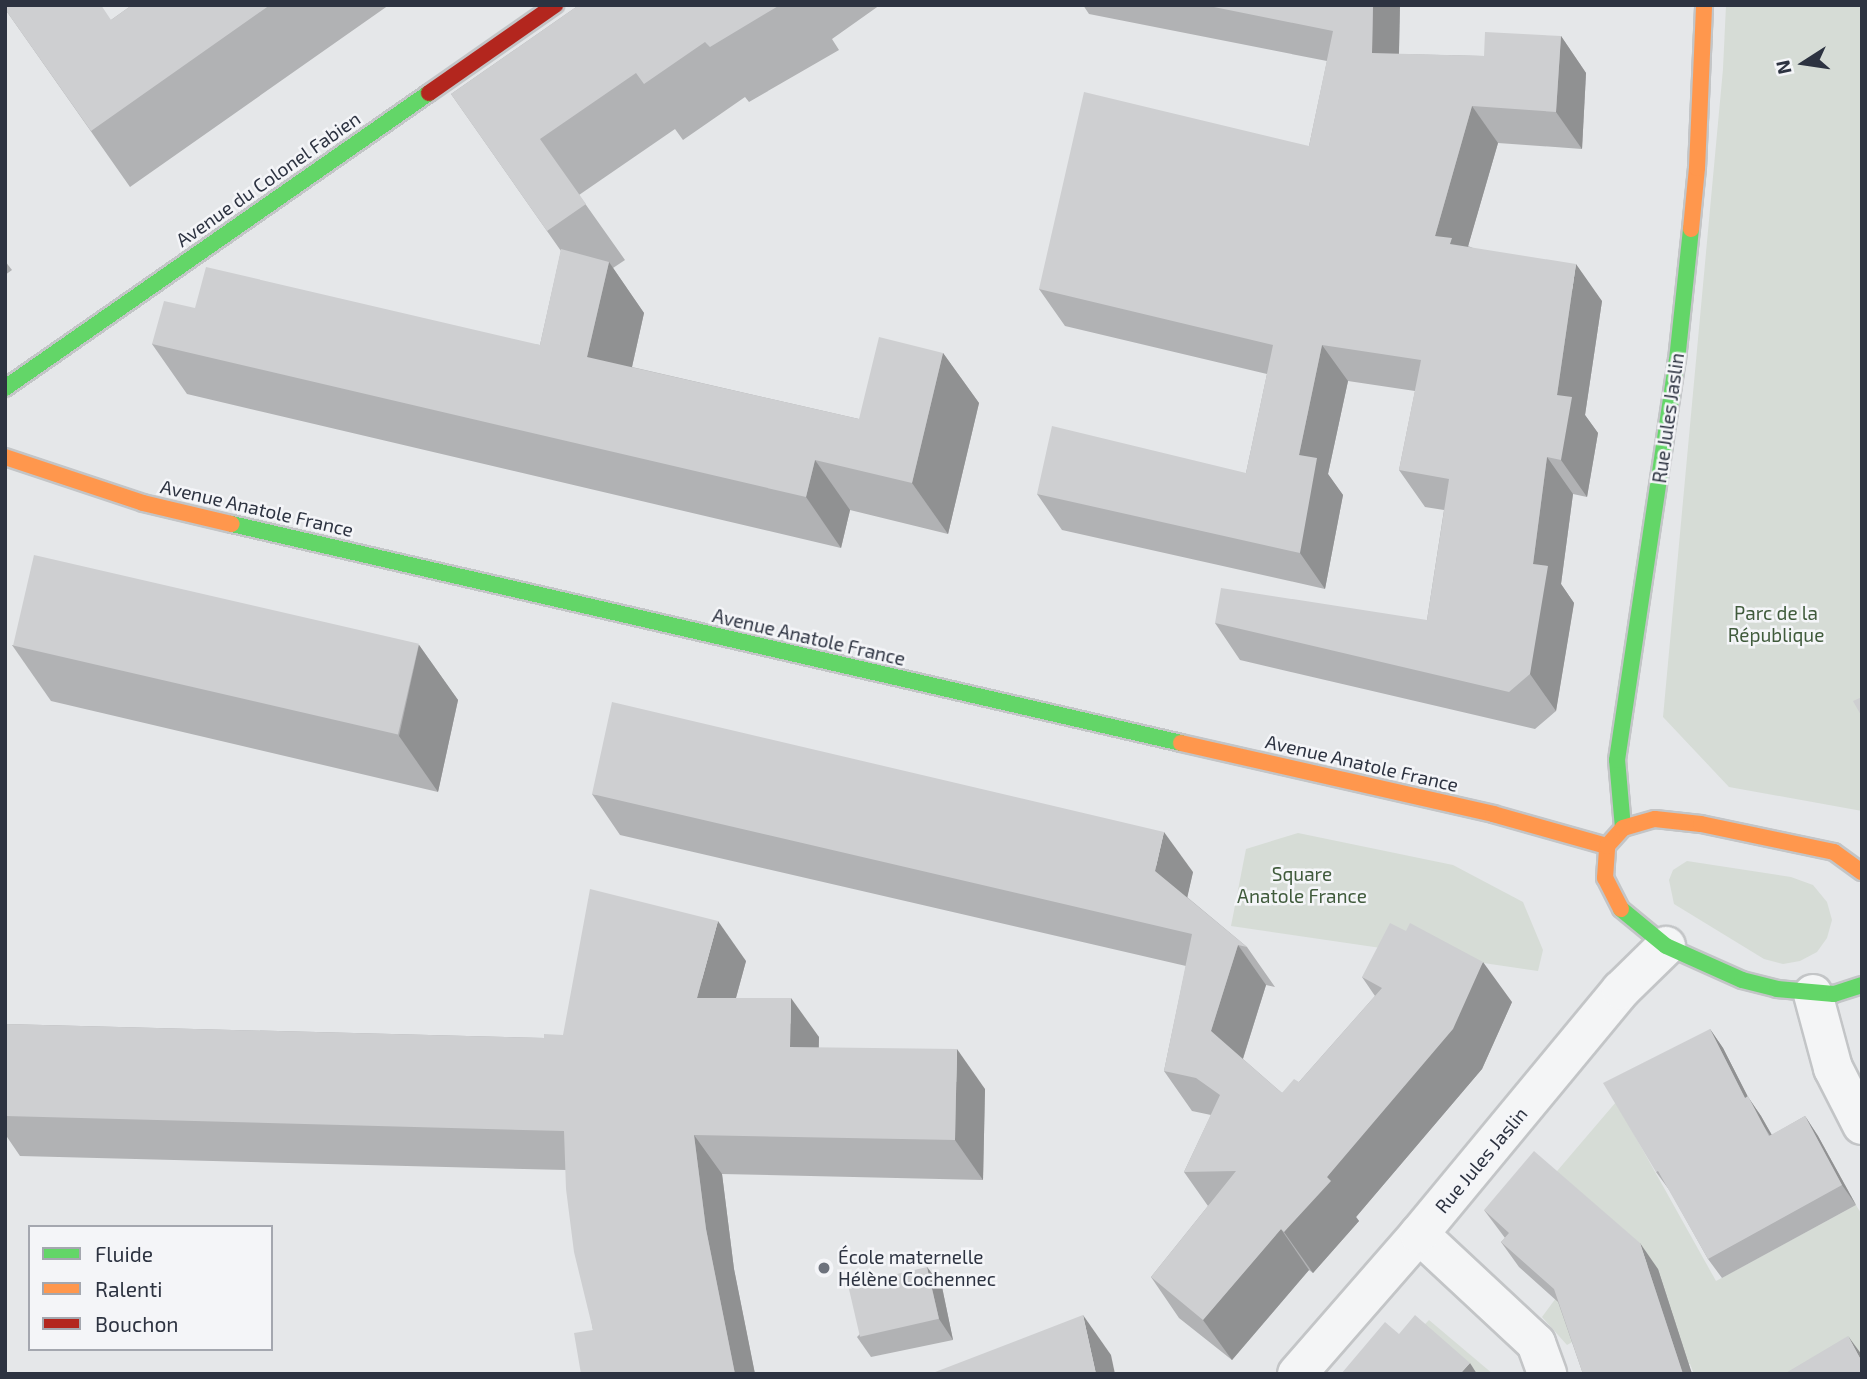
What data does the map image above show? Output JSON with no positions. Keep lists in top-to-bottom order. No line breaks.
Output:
{"streets":{"street":["Avenue du Colonel Fabien","Rue Jules Jaslin","Avenue Anatole France"]},"parks":["Parc de la République","Square Anatole France"],"places":["École maternelle Hélène Cochennec"],"legend":["Fluide","Ralenti","Bouchon"],"north":"left"}
